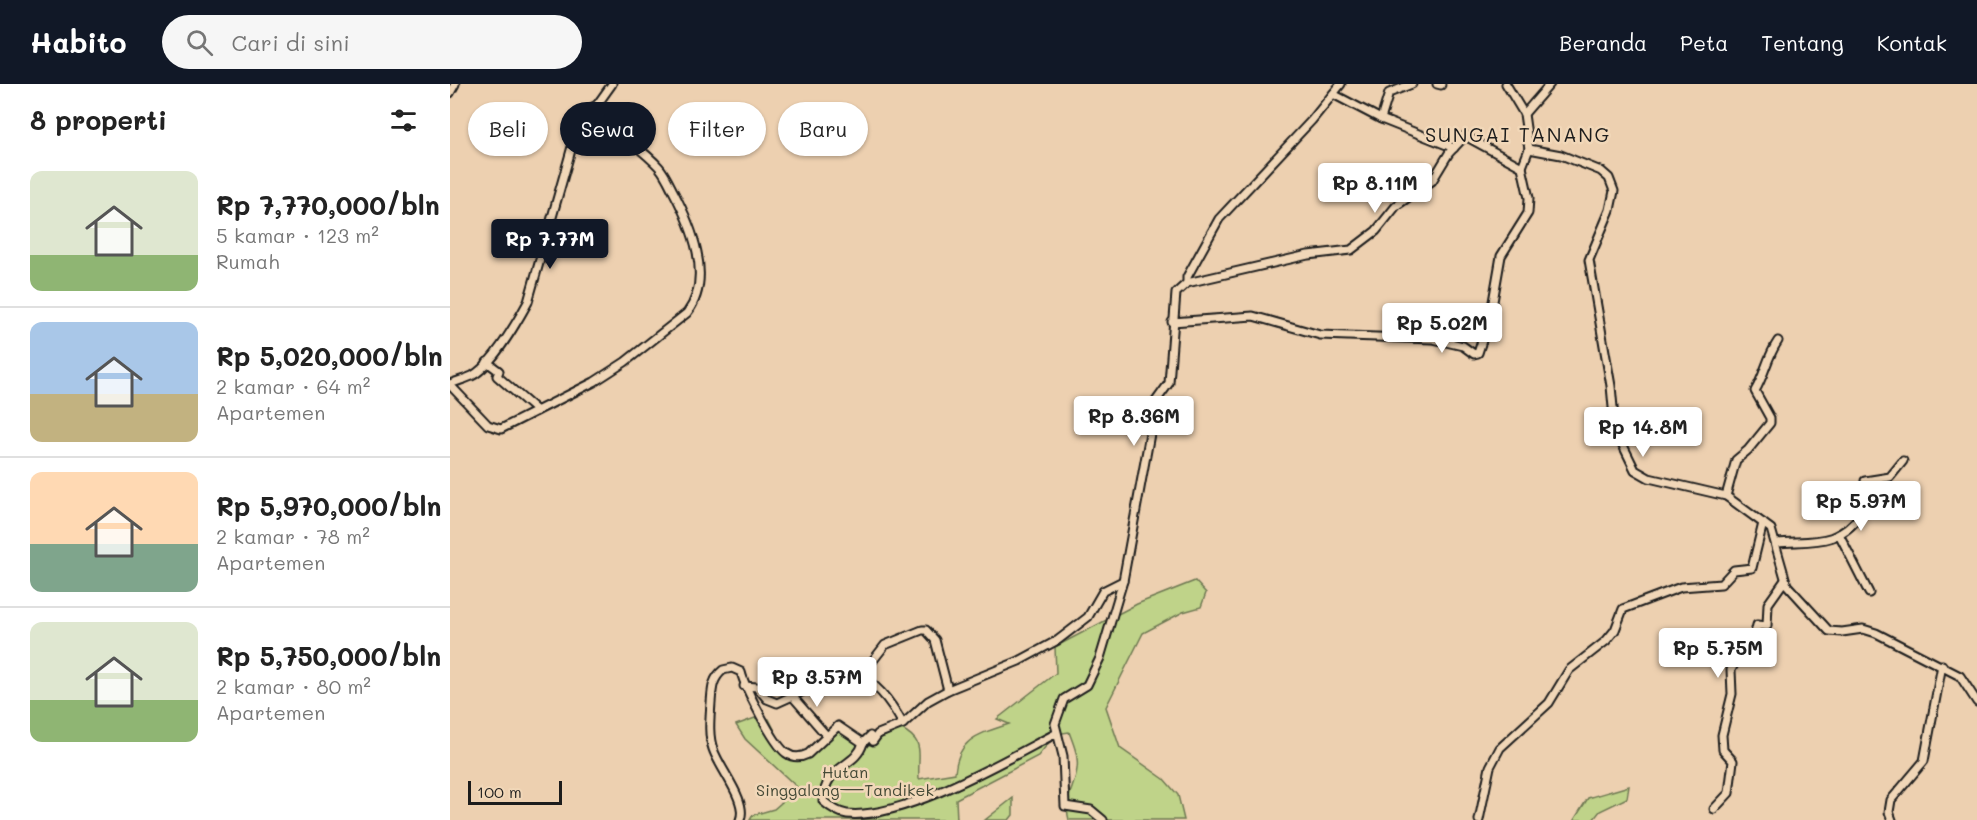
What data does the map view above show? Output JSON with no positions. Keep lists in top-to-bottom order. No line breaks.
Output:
{"districts":["SUNGAI TANANG"],"parks":["Hutan Singgalang—Tandikek"],"scale_bar":"100 m","page":{"header":"Habito","search":"Cari di sini","nav":["Beranda","Peta","Tentang","Kontak"],"heading":"8 properti","chip":["Beli","Sewa","Filter","Baru"],"list":[{"name":"Rp 7,770,000/bln","note":"5 kamar · 123 m² · Rumah"},{"name":"Rp 5,020,000/bln","note":"2 kamar · 64 m² · Apartemen"},{"name":"Rp 5,970,000/bln","note":"2 kamar · 78 m² · Apartemen"},{"name":"Rp 5,750,000/bln","note":"2 kamar · 80 m² · Apartemen"}],"price":["Rp 8.11M","Rp 7.77M","Rp 5.02M","Rp 8.36M","Rp 14.8M","Rp 5.97M","Rp 5.75M","Rp 3.57M"],"scale":"100 m"}}
